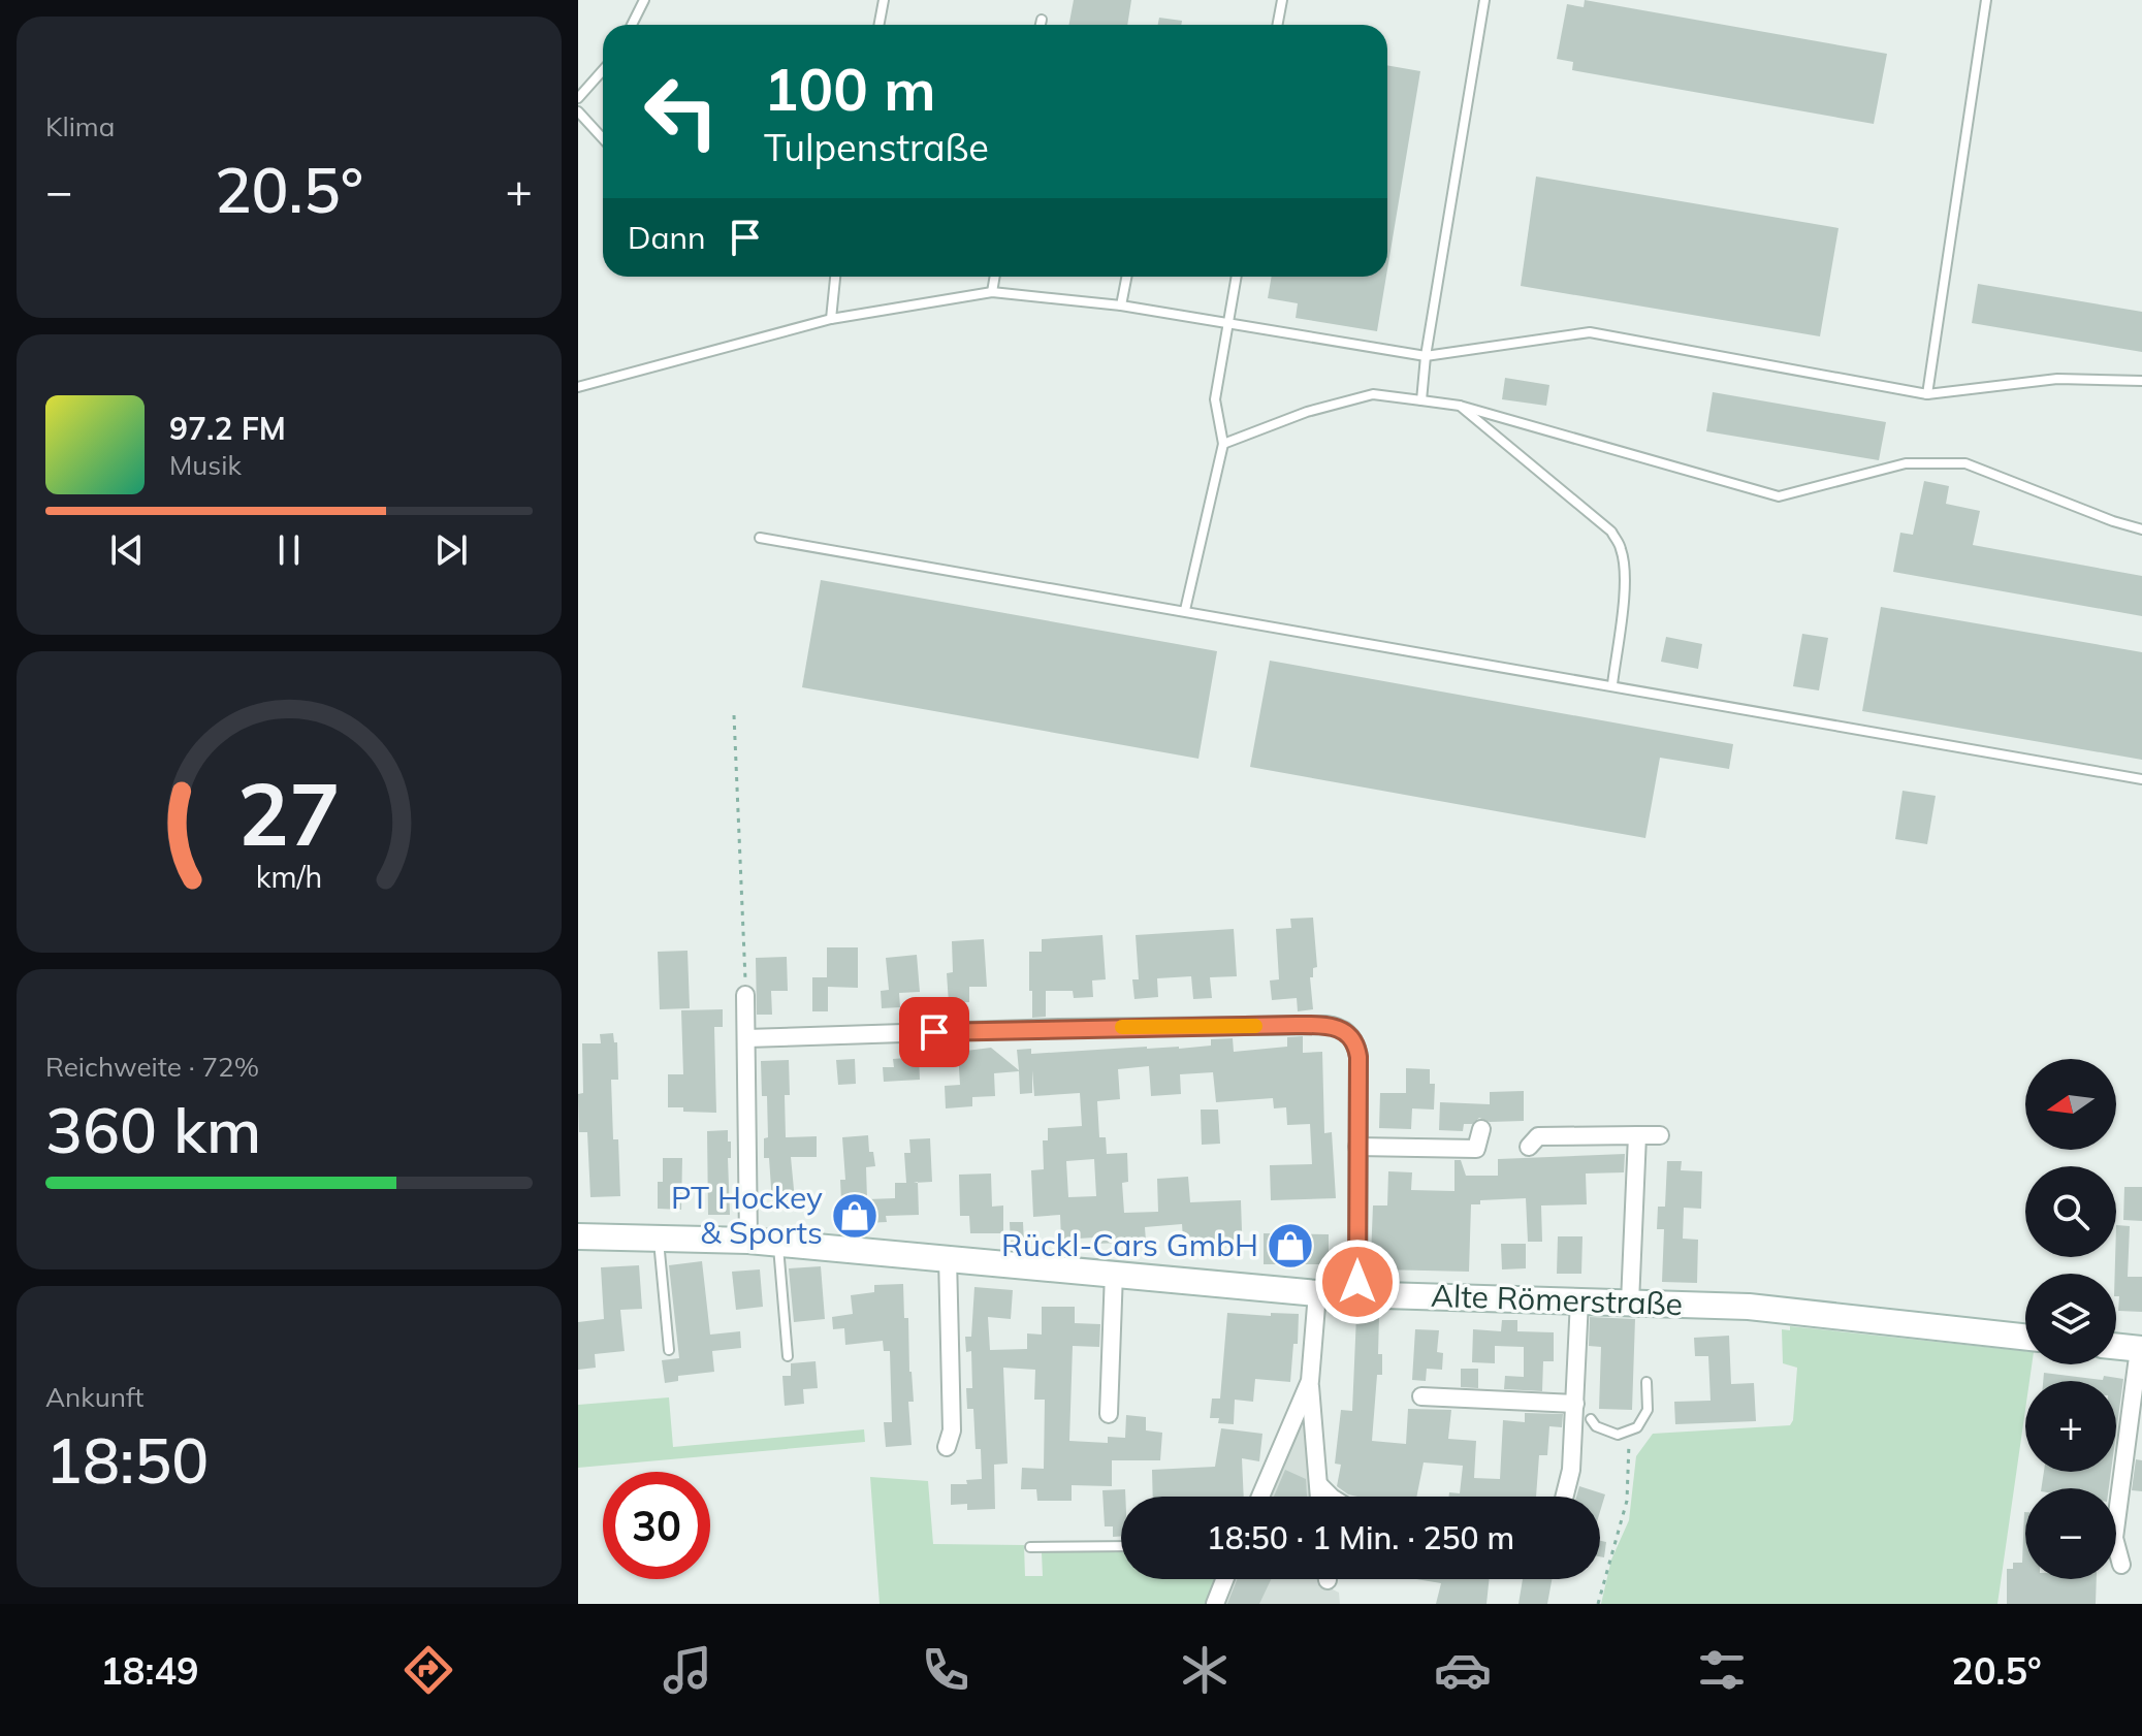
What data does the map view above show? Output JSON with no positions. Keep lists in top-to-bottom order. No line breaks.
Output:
{"streets":{"main road":["Alte Römerstraße"]},"places":{"shop":["PT Hockey & Sports","Rückl-Cars GmbH"]},"north":"left","page":{"tile":["Klima",["Reichweite · 72%","360 km"],["Ankunft","18:50"]],"turn":["100 m","Tulpenstraße"],"heat":["−","20.5°","+"],"then":"Dann","song":["97.2 FM","Musik"],"map_buttons":["+","−"],"limit":"30","trip":"18:50 · 1 Min. · 250 m","tabs":["18:49","20.5°"],"gauge":["27","km/h"]}}
